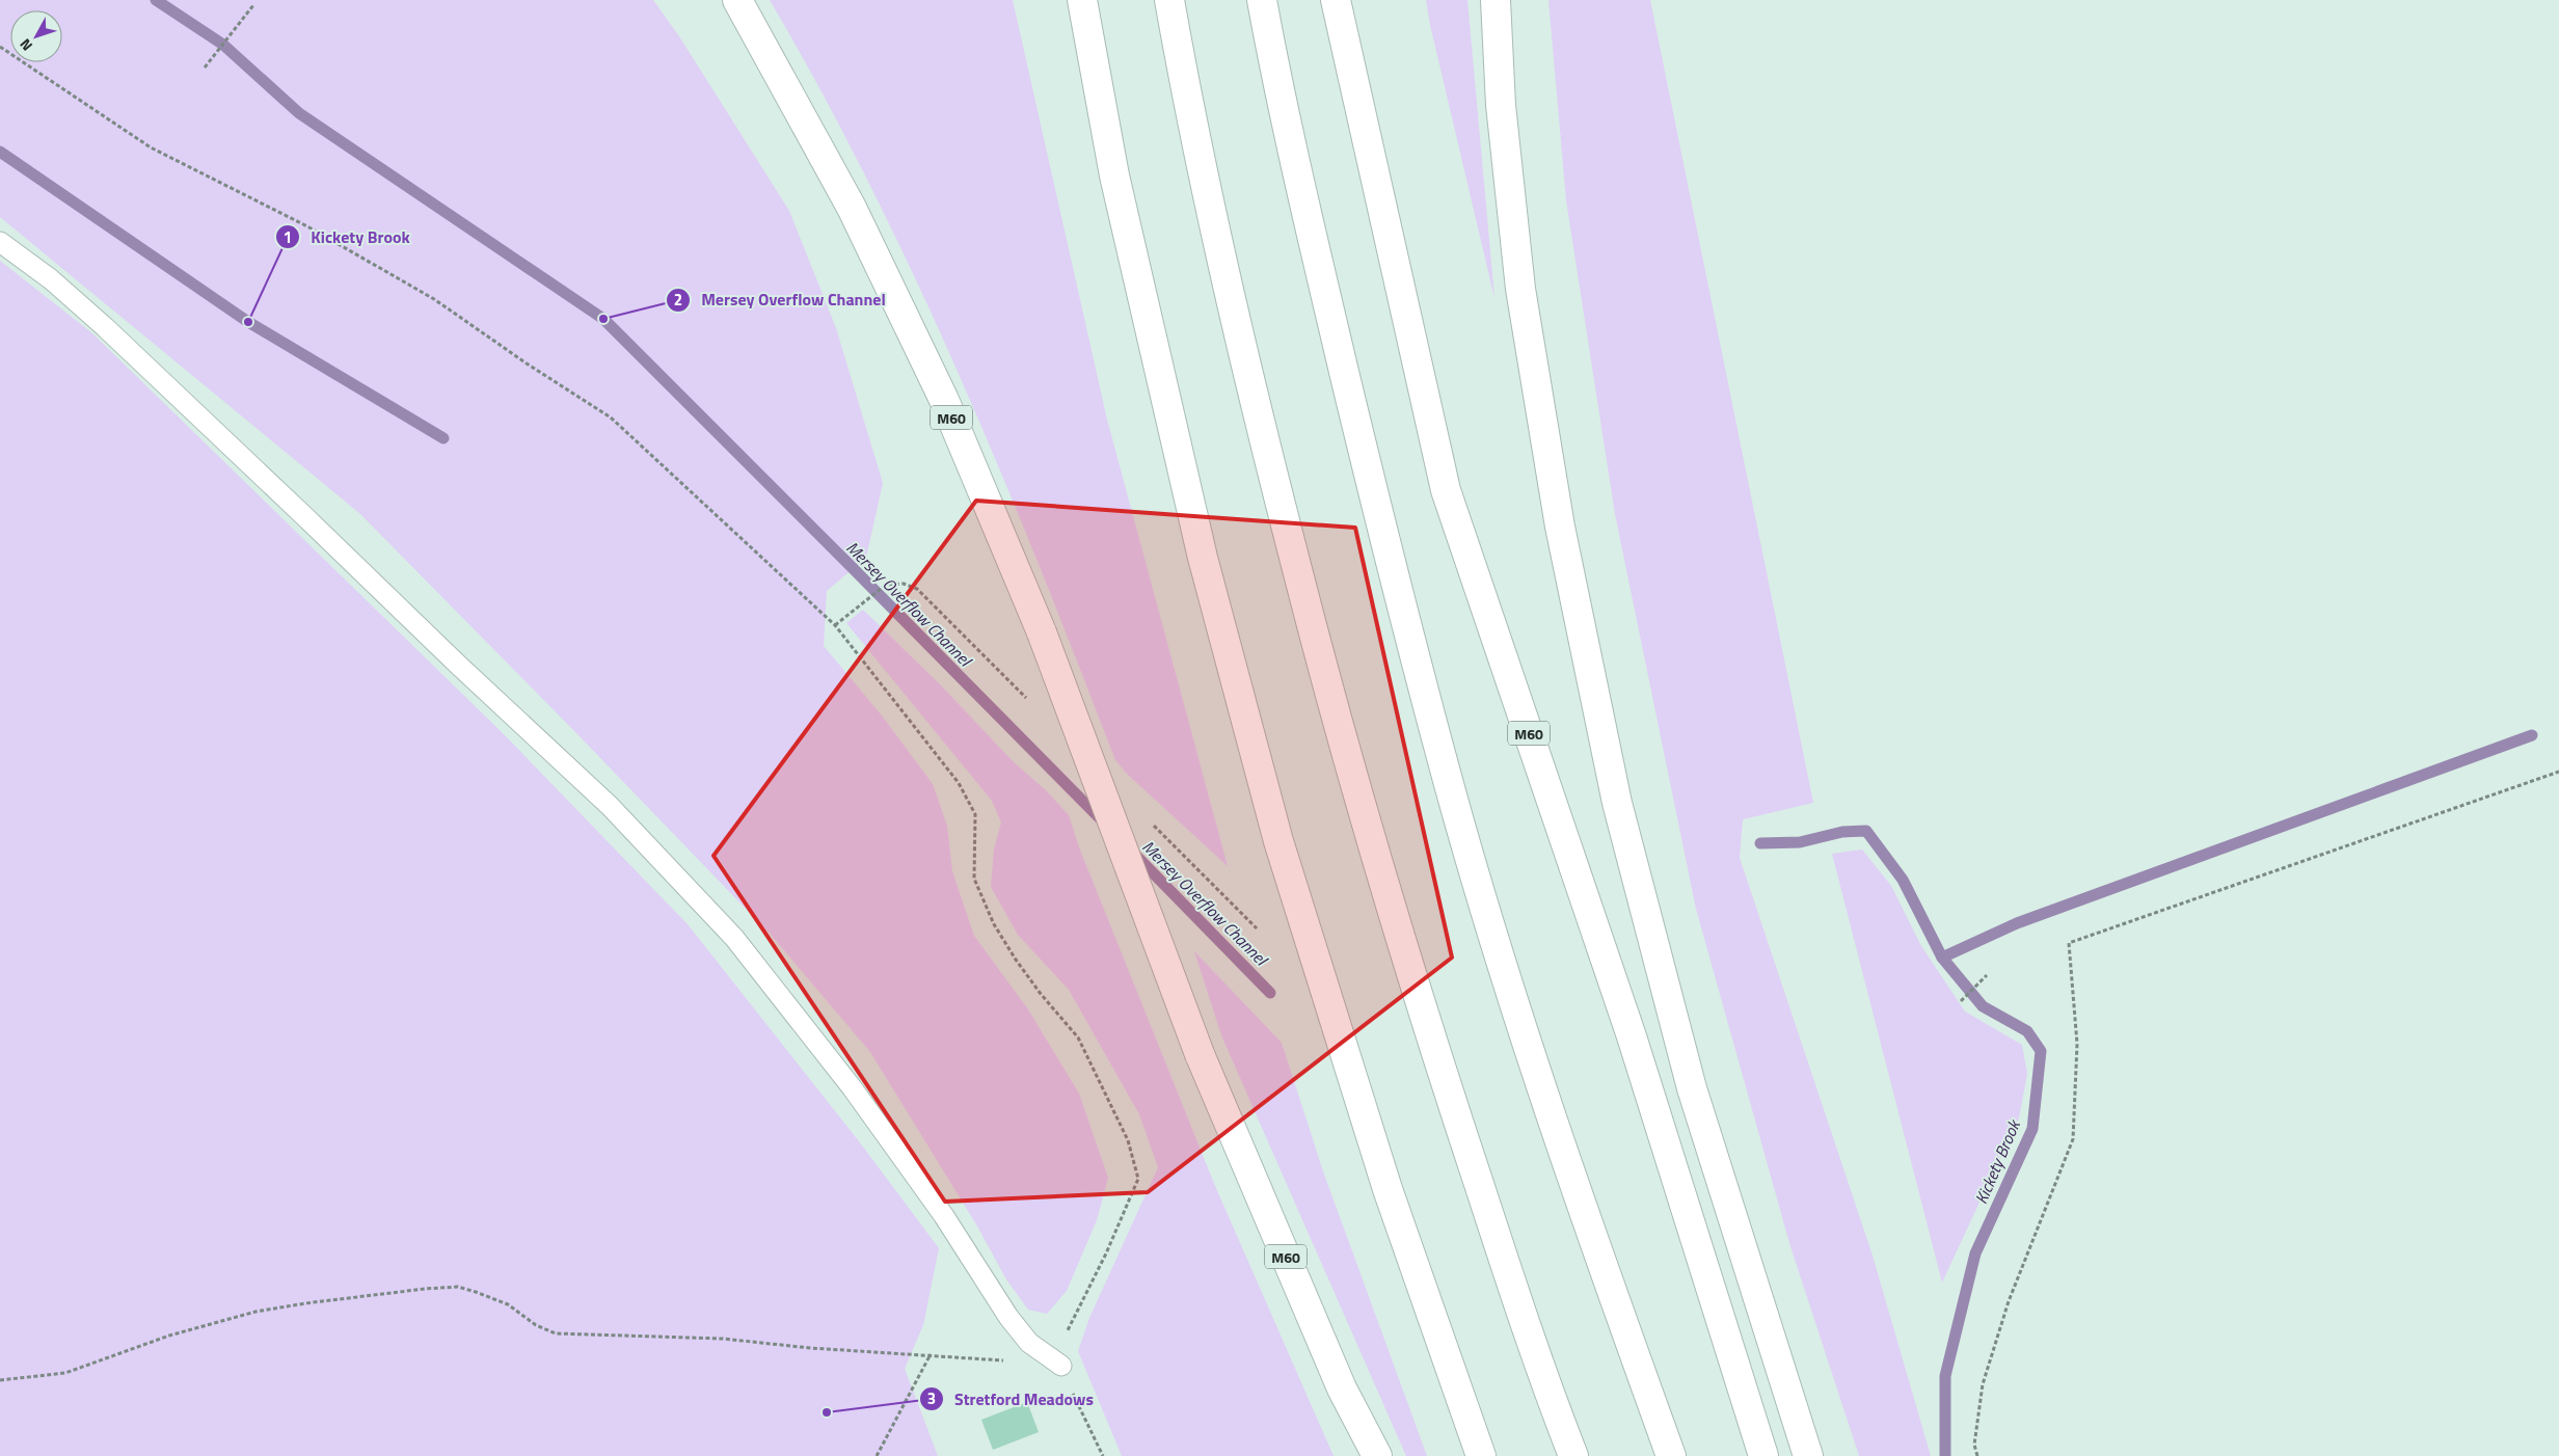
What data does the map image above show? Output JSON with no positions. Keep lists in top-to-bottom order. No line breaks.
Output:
{"streets":{"highway":["M60"]},"water":["Mersey Overflow Channel","Kickety Brook"],"places":["Mersey Overflow Channel","Kickety Brook","Stretford Meadows"],"north":"bottom left"}
